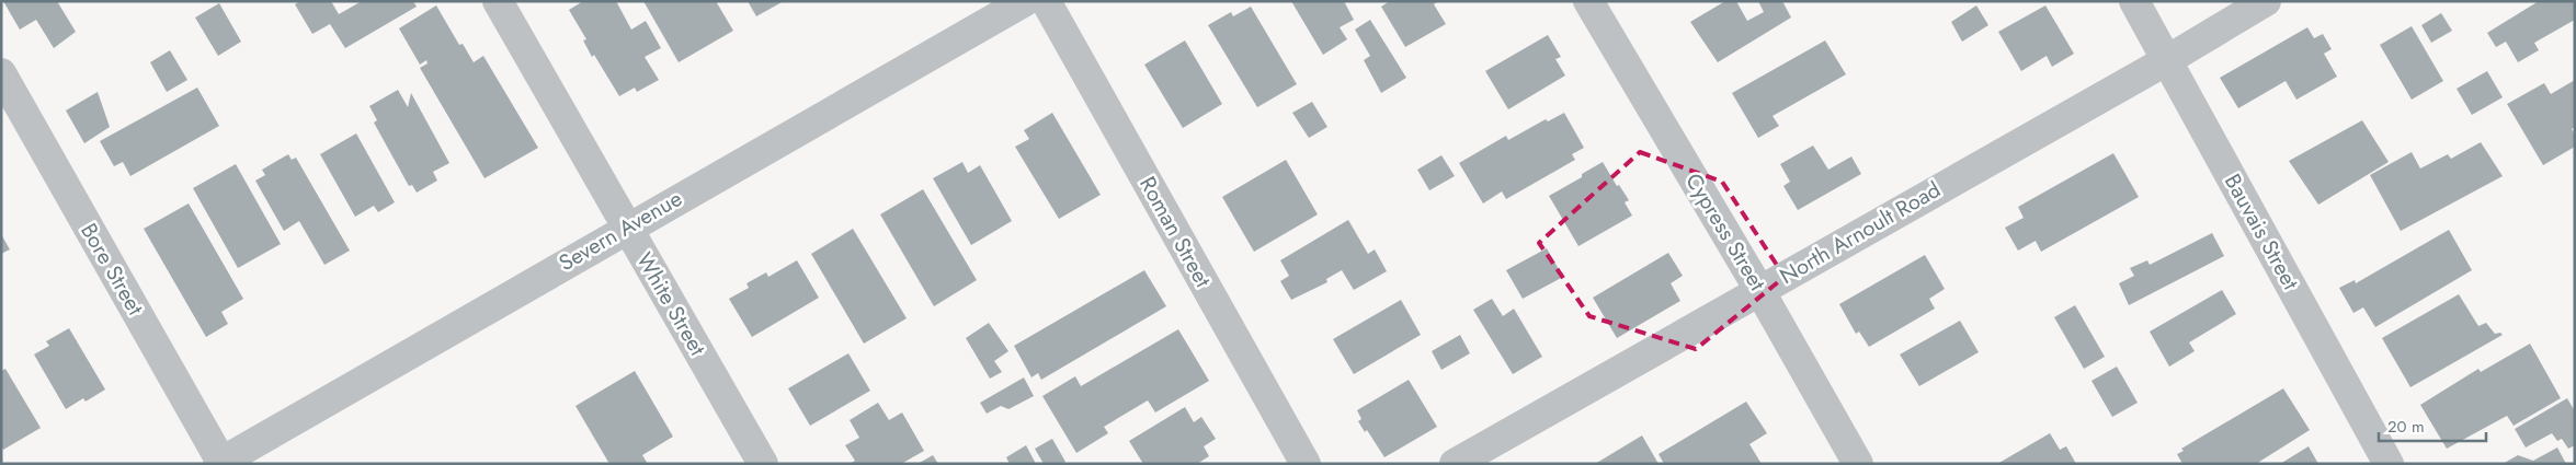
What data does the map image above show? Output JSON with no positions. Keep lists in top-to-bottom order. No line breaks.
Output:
{"streets":{"street":["Severn Avenue","Roman Street","Cypress Street","Bauvais Street","North Arnoult Road","Bore Street","White Street"]},"crossings":[["Severn Avenue","Bore Street"],["Severn Avenue","White Street"],["Cypress Street","North Arnoult Road"],["Bauvais Street","North Arnoult Road"]],"scale_bar":"20 m"}
